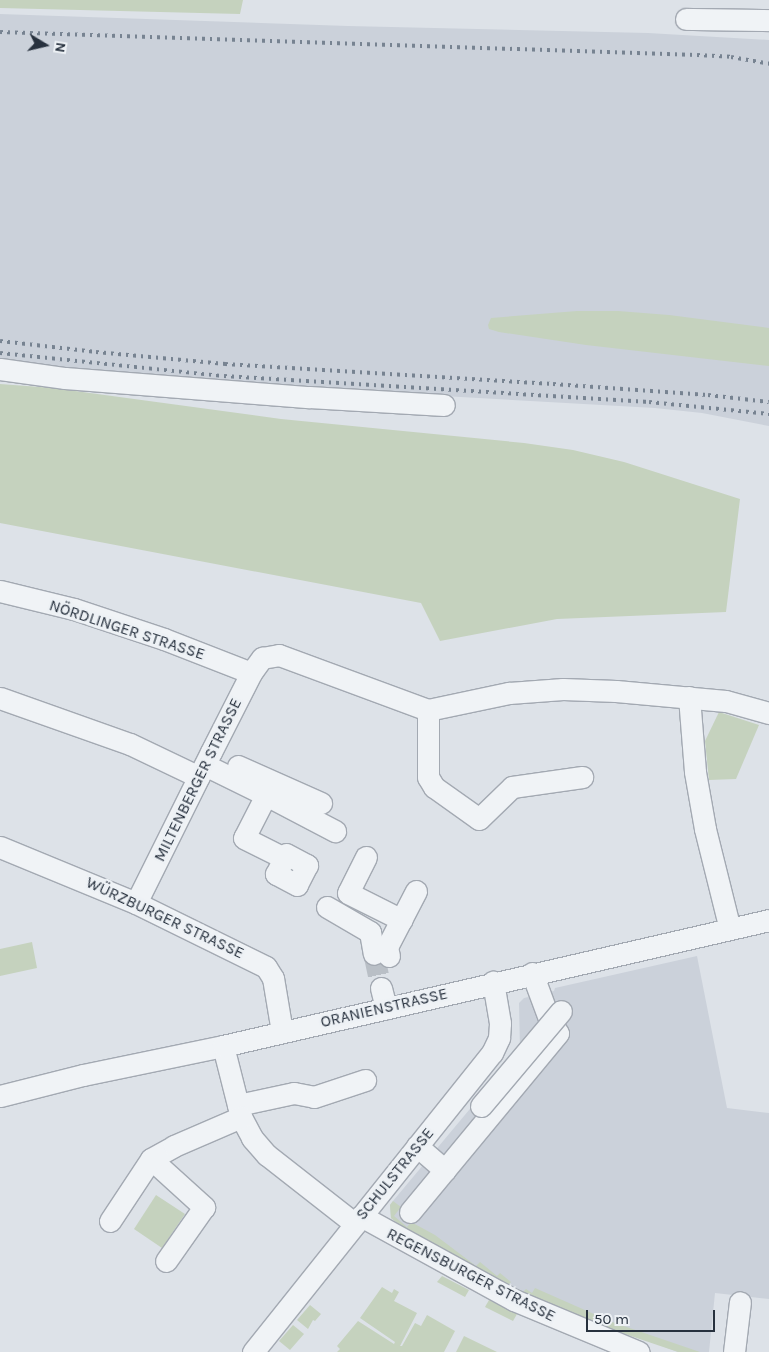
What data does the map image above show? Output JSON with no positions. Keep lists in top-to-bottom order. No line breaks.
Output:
{"streets":{"street":["NÖRDLINGER STRASSE","MILTENBERGER STRASSE","WÜRZBURGER STRASSE","ORANIENSTRASSE","SCHULSTRASSE","REGENSBURGER STRASSE"]},"crossings":[["NÖRDLINGER STRASSE","MILTENBERGER STRASSE"],["MILTENBERGER STRASSE","WÜRZBURGER STRASSE"],["WÜRZBURGER STRASSE","ORANIENSTRASSE"],["ORANIENSTRASSE","SCHULSTRASSE"],["ORANIENSTRASSE","REGENSBURGER STRASSE"],["SCHULSTRASSE","REGENSBURGER STRASSE"]],"scale_bar":"50 m","north":"right"}
